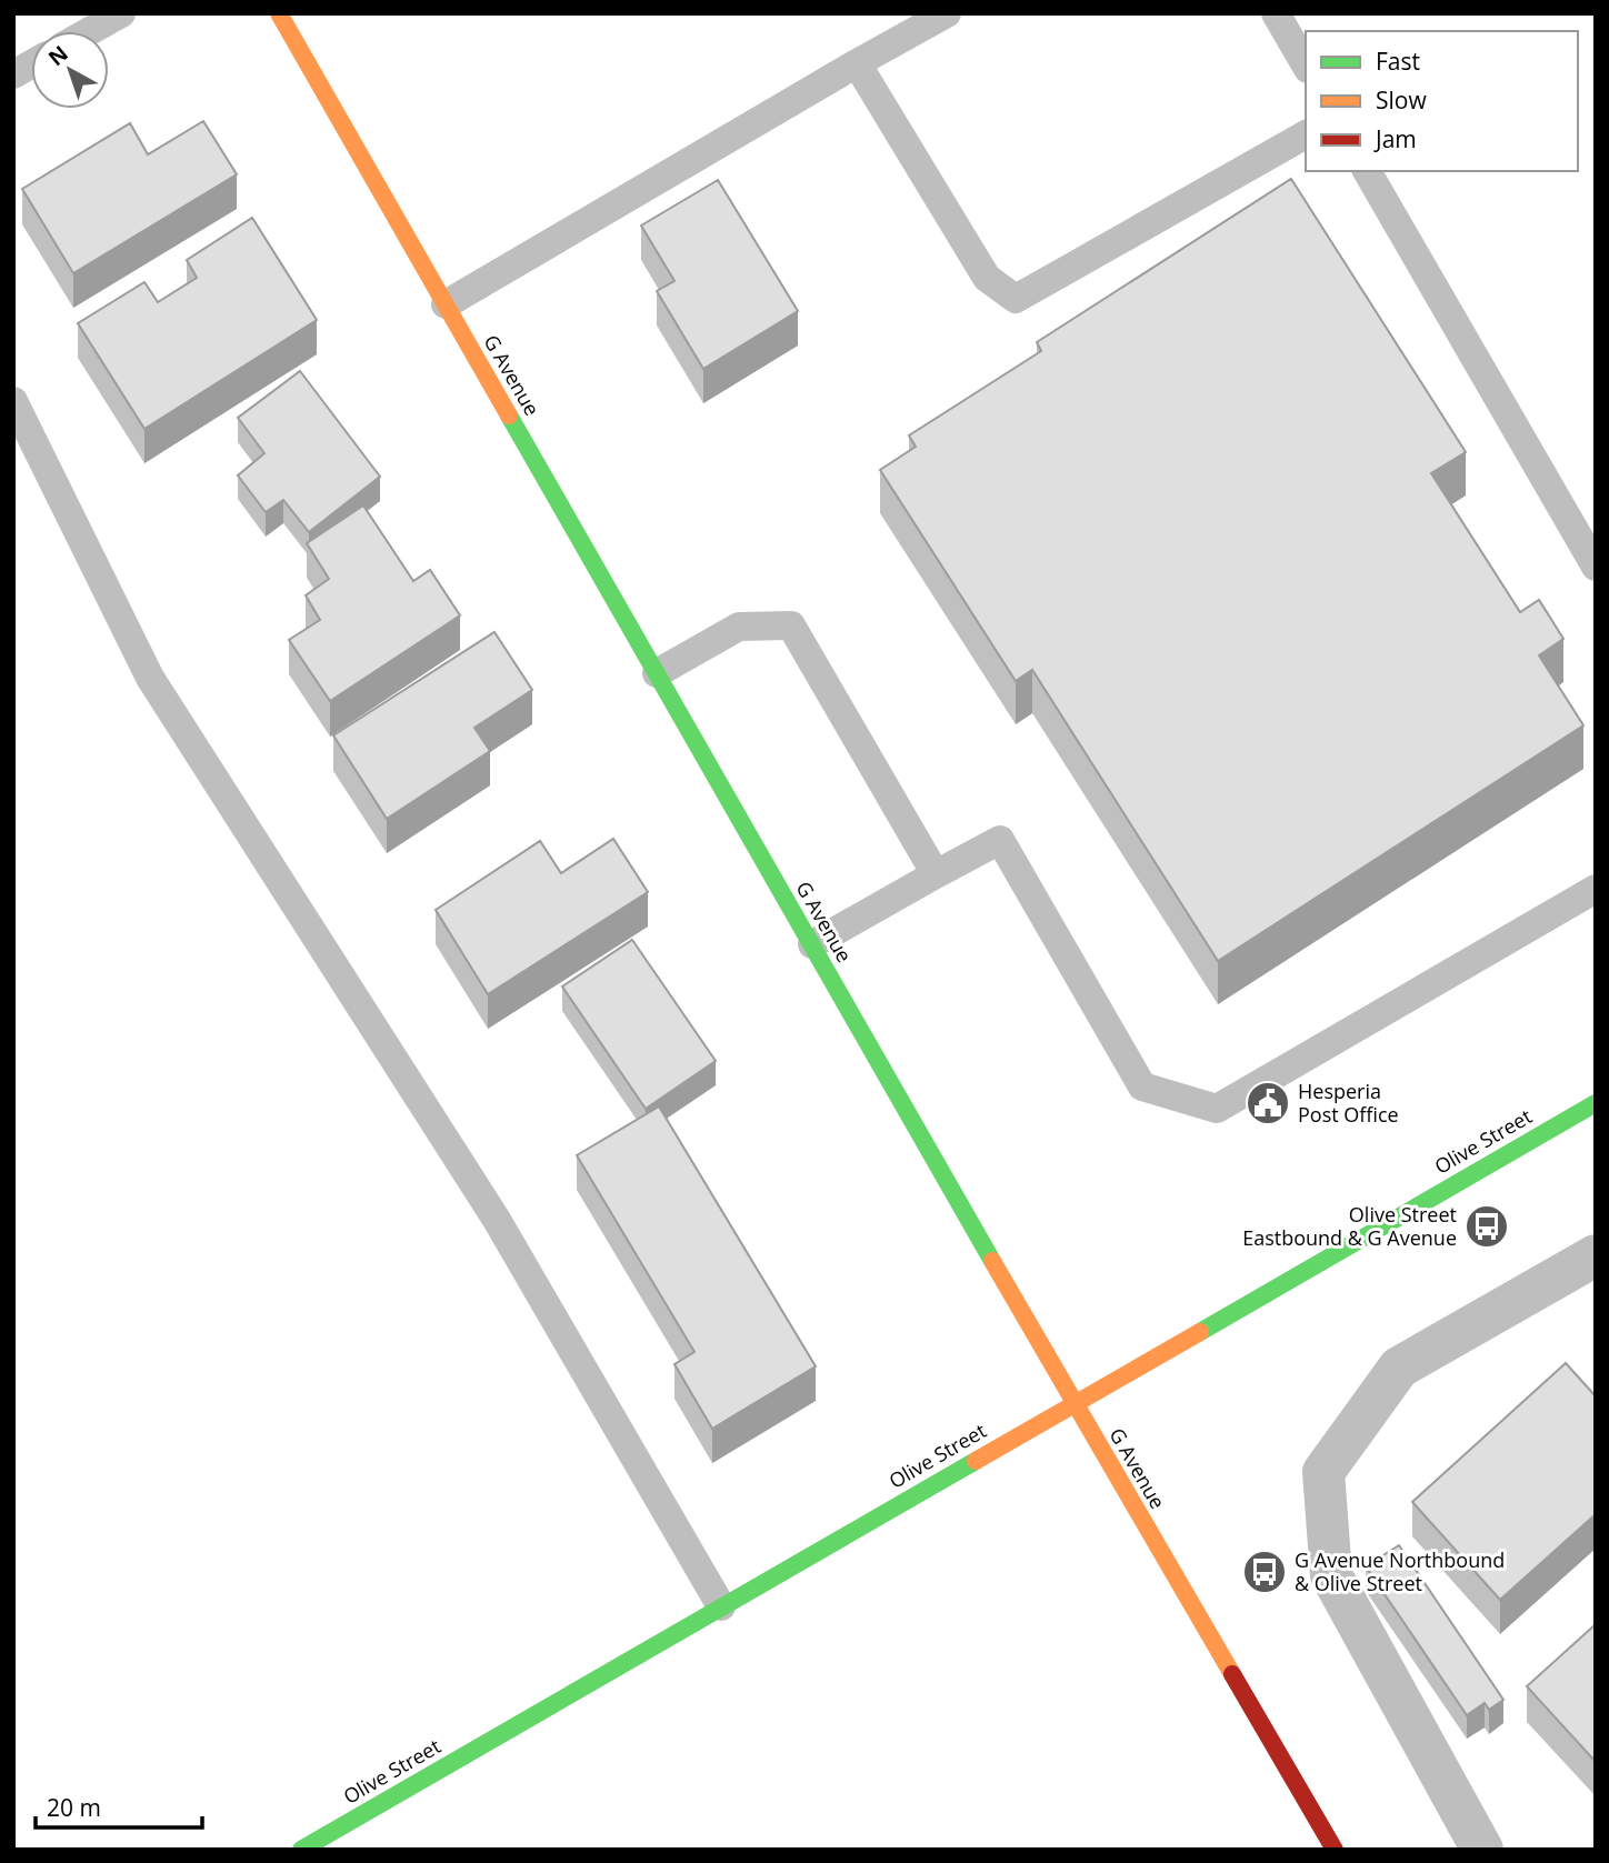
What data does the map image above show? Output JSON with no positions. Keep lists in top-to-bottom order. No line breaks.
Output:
{"streets":{"street":["G Avenue","Olive Street"]},"crossings":[["G Avenue","Olive Street"]],"places":{"public building":["Hesperia Post Office"],"bus stop":["Olive Street Eastbound & G Avenue","G Avenue Northbound & Olive Street"]},"legend":["Fast","Slow","Jam"],"scale_bar":"20 m","north":"top left"}
